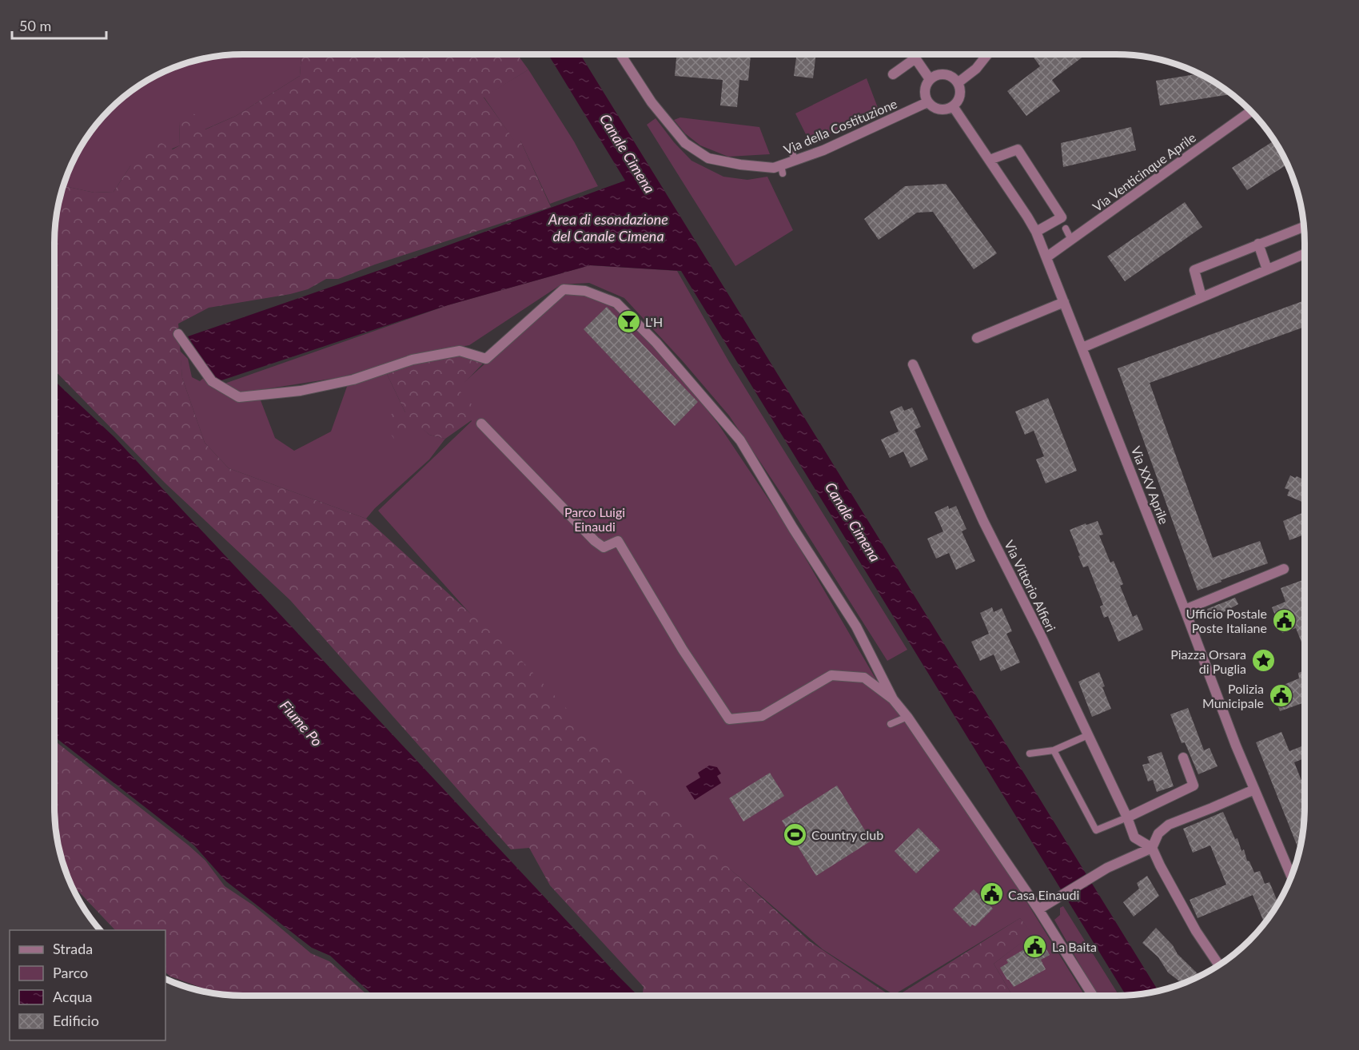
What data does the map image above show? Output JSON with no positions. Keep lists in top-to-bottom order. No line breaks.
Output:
{"streets":{"street":["Via della Costituzione","Via Venticinque Aprile","Via XXV Aprile","Via Vittorio Alfieri"]},"crossings":[["Via della Costituzione","Via XXV Aprile"],["Via Venticinque Aprile","Via XXV Aprile"]],"water":["Canale Cimena","Area di esondazione del Canale Cimena","Fiume Po"],"parks":["Parco Luigi Einaudi"],"places":{"bar":["L'H"],"public building":["Ufficio Postale Poste Italiane","Polizia Municipale","Casa Einaudi","La Baita"],"place":["Piazza Orsara di Puglia"],"sports":["Country club"]},"legend":["Strada","Parco","Acqua","Edificio"],"scale_bar":"50 m"}
